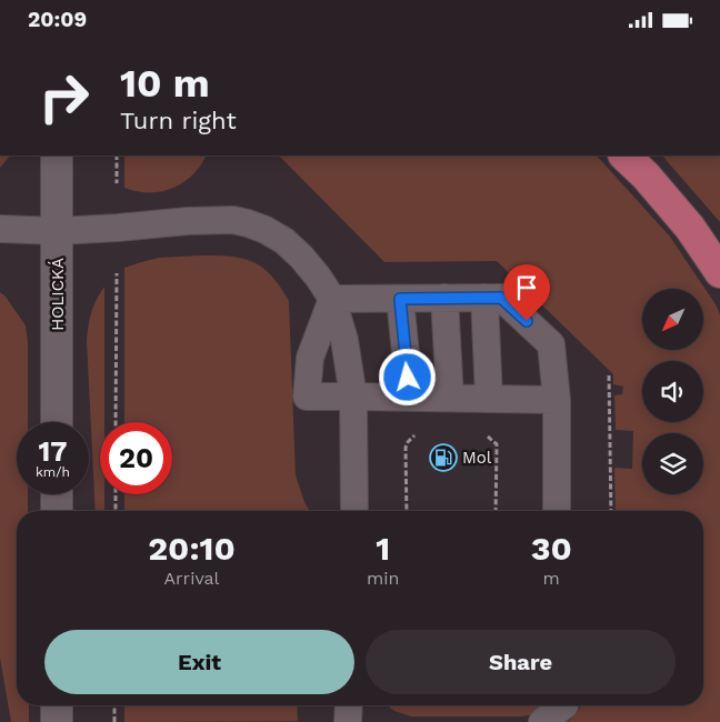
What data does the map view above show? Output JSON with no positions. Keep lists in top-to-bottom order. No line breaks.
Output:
{"streets":{"street":["HOLICKÁ"]},"places":{"fuel station":["Mol"]},"north":"bottom left","page":{"status":"20:09","turn":["10 m","Turn right"],"speed":"17 km/h","limit":"20","eta":["20:10","Arrival","1","min","30","m"],"buttons":["Exit","Share"]}}
